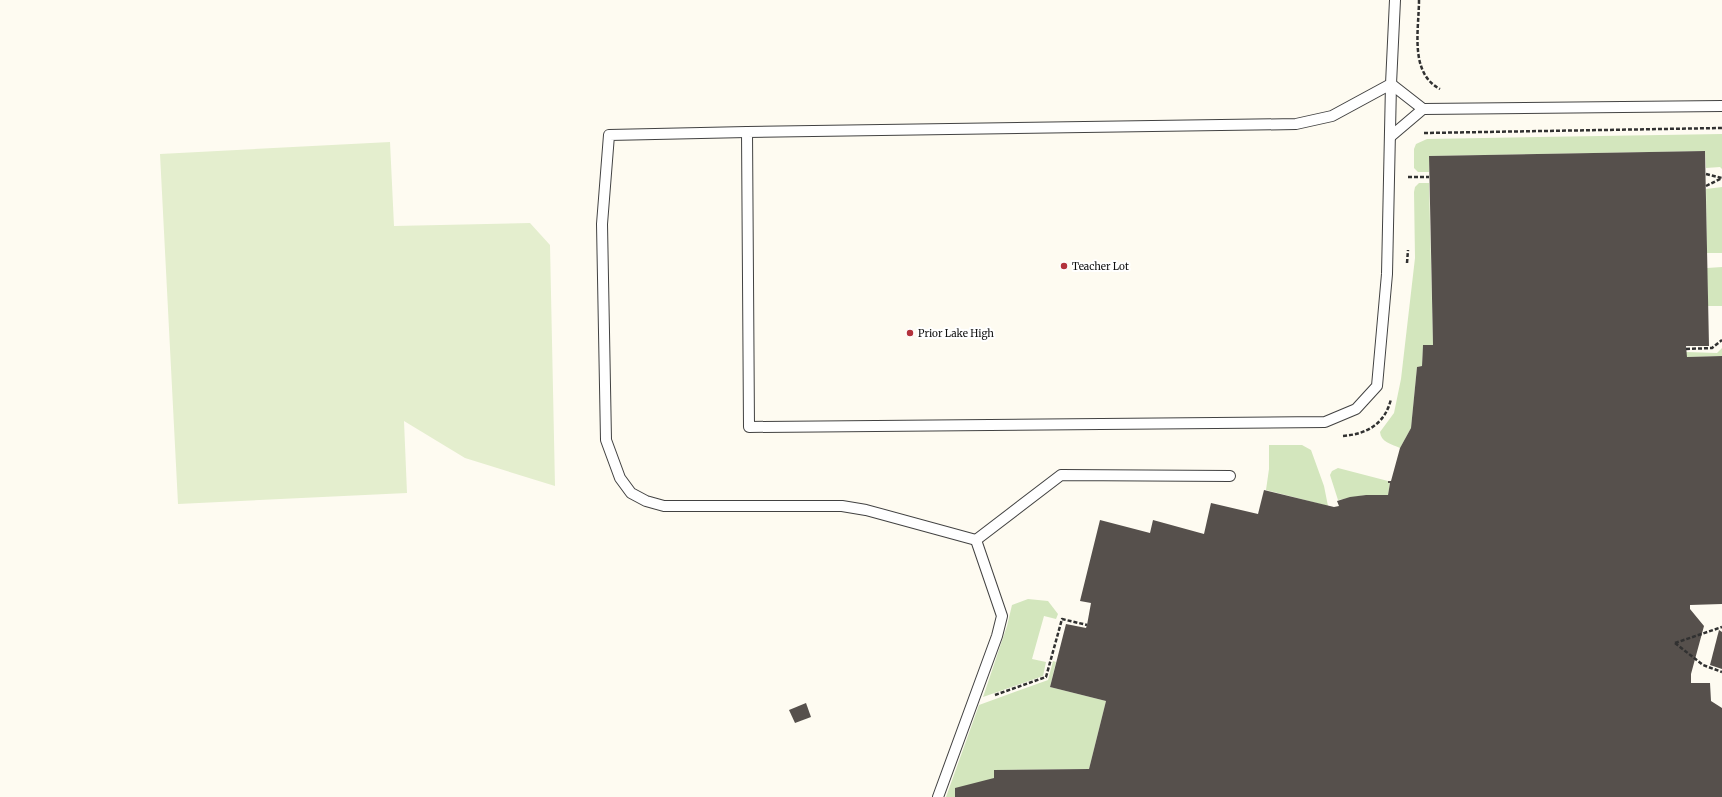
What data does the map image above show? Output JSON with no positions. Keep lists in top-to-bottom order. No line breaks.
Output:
{"places":["Teacher Lot","Prior Lake High"]}
